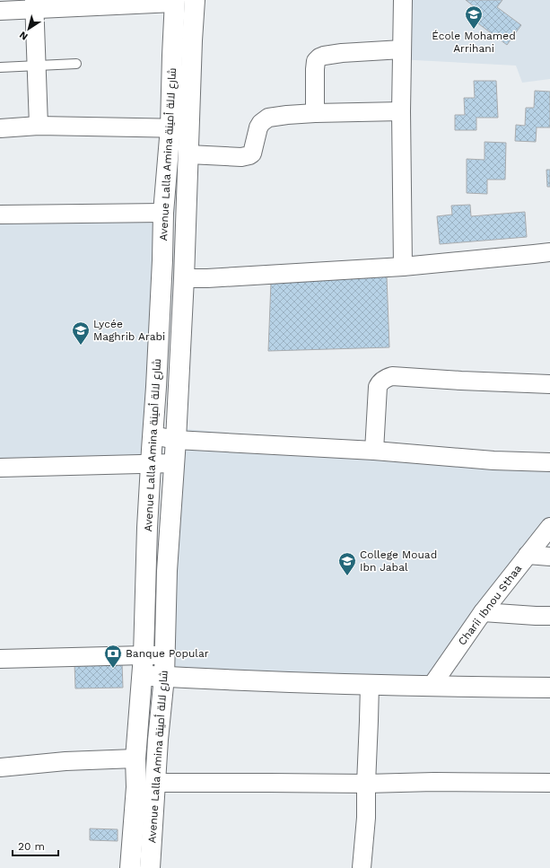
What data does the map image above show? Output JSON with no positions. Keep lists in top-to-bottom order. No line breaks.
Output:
{"streets":{"street":["Avenue Lalla Amina شارع لالة أمينة","Charii Ibnou Sthaa"]},"places":{"school or university":["École Mohamed Arrihani","Lycée Maghrib Arabi","College Mouad Ibn Jabal"],"bank":["Banque Popular"]},"scale_bar":"20 m","north":"bottom left"}
